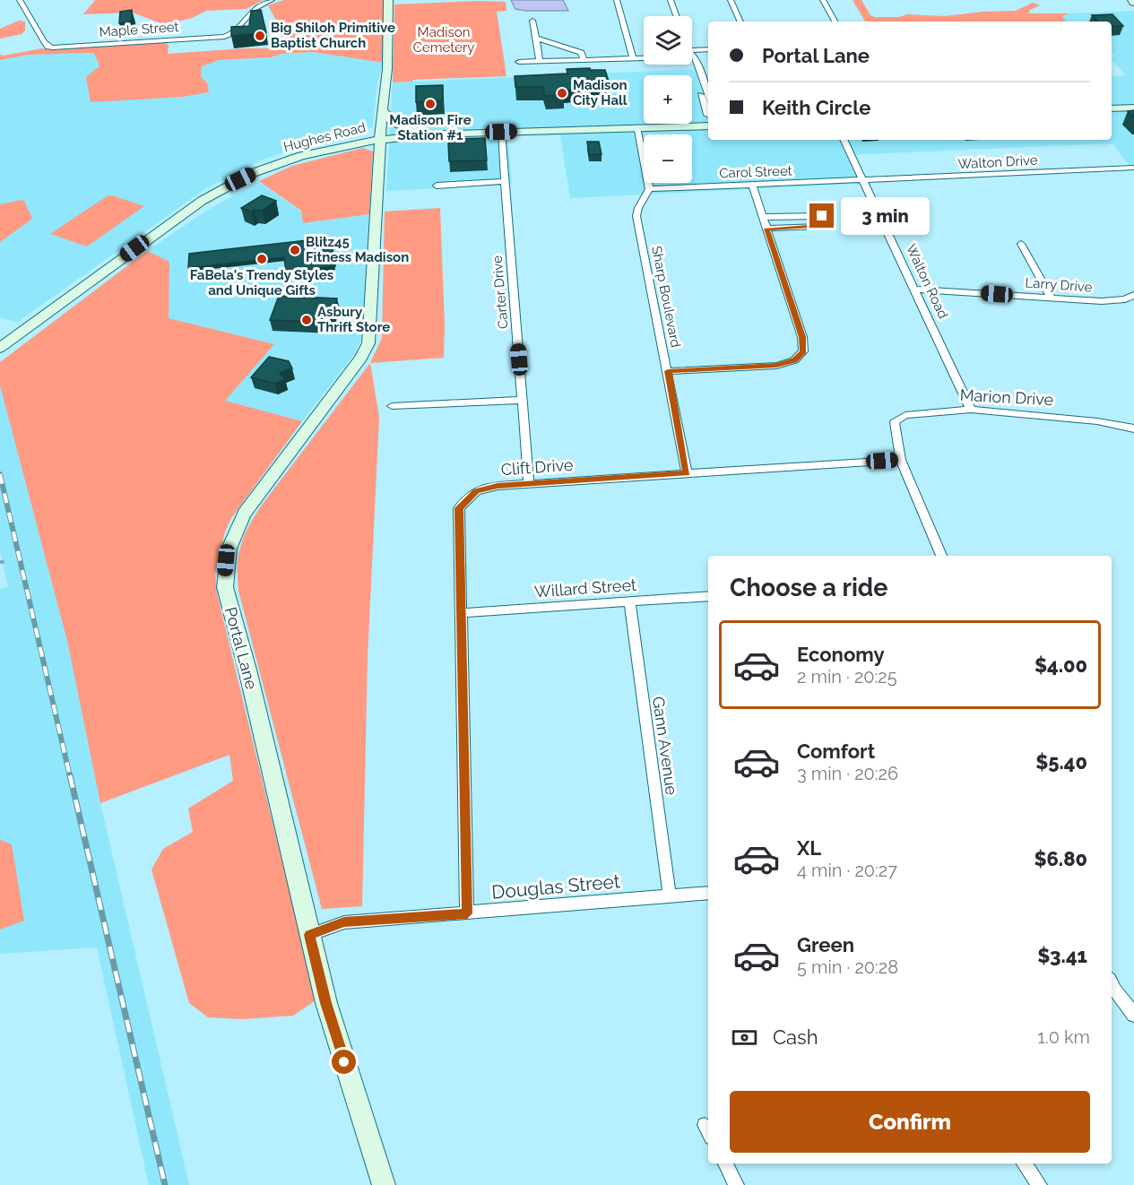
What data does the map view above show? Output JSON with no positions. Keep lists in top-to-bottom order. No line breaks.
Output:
{"streets":{"street":["Maple Street","Hughes Road","Walton Drive","Carol Street","Walton Road","Larry Drive","Carter Drive","Sharp Boulevard","Marion Drive","Clift Drive","Willard Street","Portal Lane","Gann Avenue","Douglas Street"]},"crossings":[["Hughes Road","Carter Drive"],["Hughes Road","Portal Lane"],["Walton Drive","Carol Street"],["Walton Drive","Walton Road"],["Carol Street","Walton Road"],["Carol Street","Sharp Boulevard"],["Walton Road","Larry Drive"],["Walton Road","Marion Drive"],["Carter Drive","Clift Drive"],["Sharp Boulevard","Clift Drive"],["Marion Drive","Clift Drive"],["Clift Drive","Willard Street"],["Clift Drive","Douglas Street"],["Willard Street","Gann Avenue"],["Portal Lane","Douglas Street"],["Gann Avenue","Douglas Street"]],"parks":["Madison Cemetery"],"places":["Big Shiloh Primitive Baptist Church","Madison City Hall","Madison Fire Station #1","Blitz45 Fitness Madison","FaBela's Trendy Styles and Unique Gifts","Asbury Thrift Store"],"page":{"map_buttons":["+","−"],"banner":["Portal Lane","Keith Circle"],"bubble":"3 min","heading":"Choose a ride","list":[{"name":"Economy","note":"2 min · 20:25","value":"$4.00"},{"name":"Comfort","note":"3 min · 20:26","value":"$5.40"},{"name":"XL","note":"4 min · 20:27","value":"$6.80"},{"name":"Green","note":"5 min · 20:28","value":"$3.41"}],"pay":["Cash","1.0 km"],"buttons":"Confirm"}}
